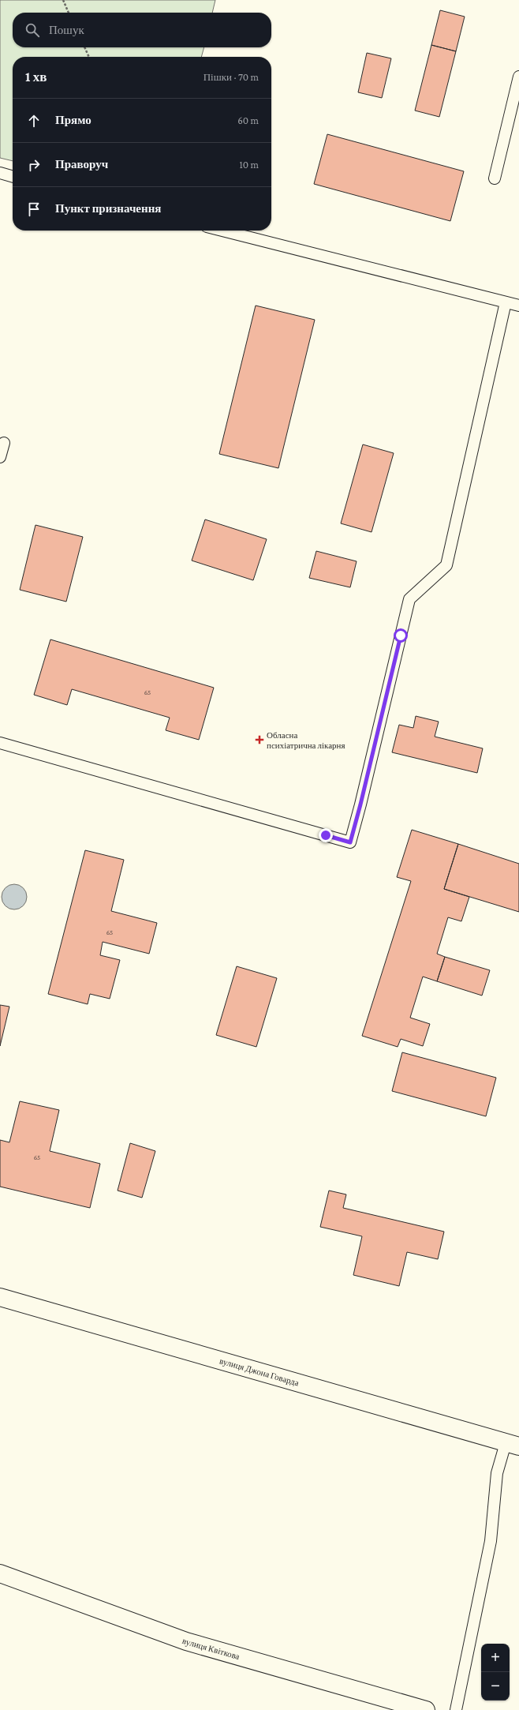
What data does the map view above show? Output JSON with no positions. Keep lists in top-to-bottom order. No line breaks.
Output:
{"streets":{"street":["вулиця Джона Говарда","вулиця Квіткова"]},"places":{"health":["Обласна психіатрична лікарня"]},"house_numbers":["65","65","65"],"page":{"search":"Пошук","heading":["1 хв","Пішки · 70 m"],"list":[["Прямо","60 m"],["Праворуч","10 m"],"Пункт призначення"],"map_buttons":["+","−"]}}
